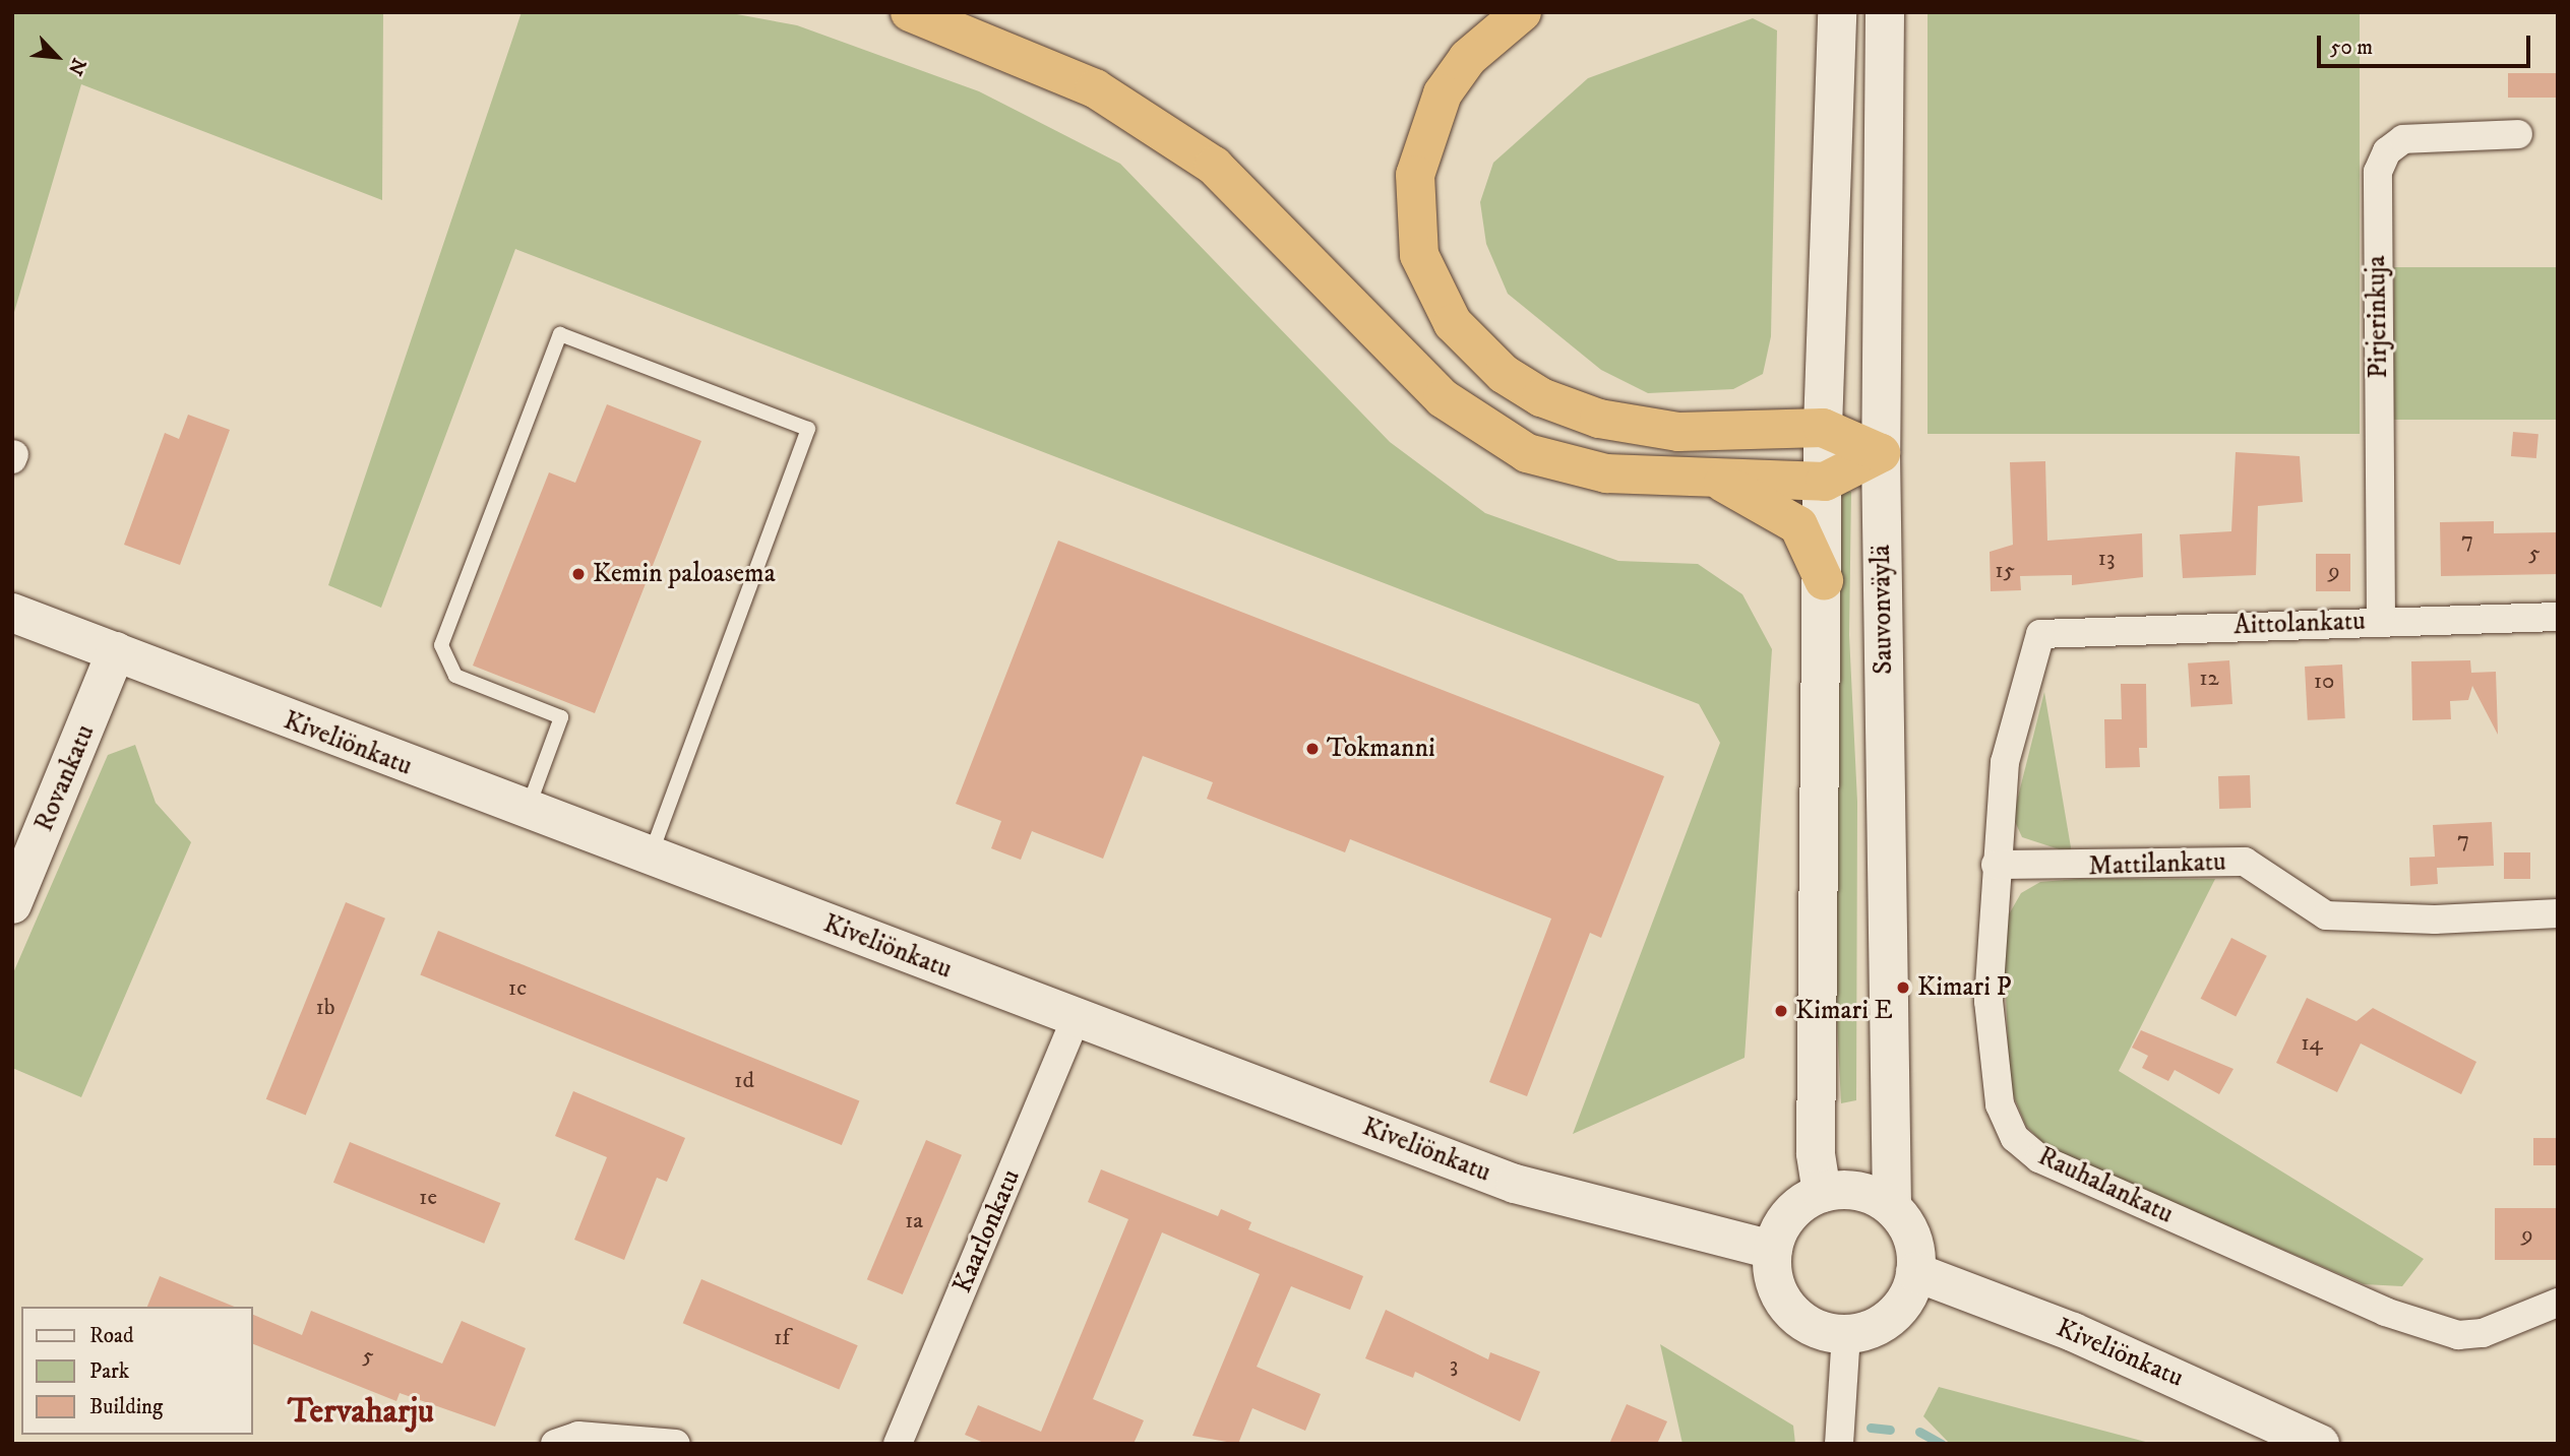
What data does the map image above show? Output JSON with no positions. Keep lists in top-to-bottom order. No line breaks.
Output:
{"streets":{"main road":["Sauvonväylä","Kiveliönkatu","Rovankatu"],"street":["Pirjerinkuja","Aittolankatu","Mattilankatu","Rauhalankatu","Kaarlonkatu"]},"crossings":[["Pirjerinkuja","Aittolankatu"],["Sauvonväylä","Kiveliönkatu"],["Aittolankatu","Rauhalankatu"],["Kiveliönkatu","Rovankatu"],["Kiveliönkatu","Kaarlonkatu"],["Mattilankatu","Rauhalankatu"]],"districts":["Tervaharju"],"places":["Kemin paloasema","Tokmanni","Kimari P","Kimari E"],"house_numbers":["7","5","13","15","9","12","10","7","1c","1b","14","1d","1e","1a","9","1f","5","3"],"legend":["Road","Park","Building"],"scale_bar":"50 m","north":"bottom right"}
